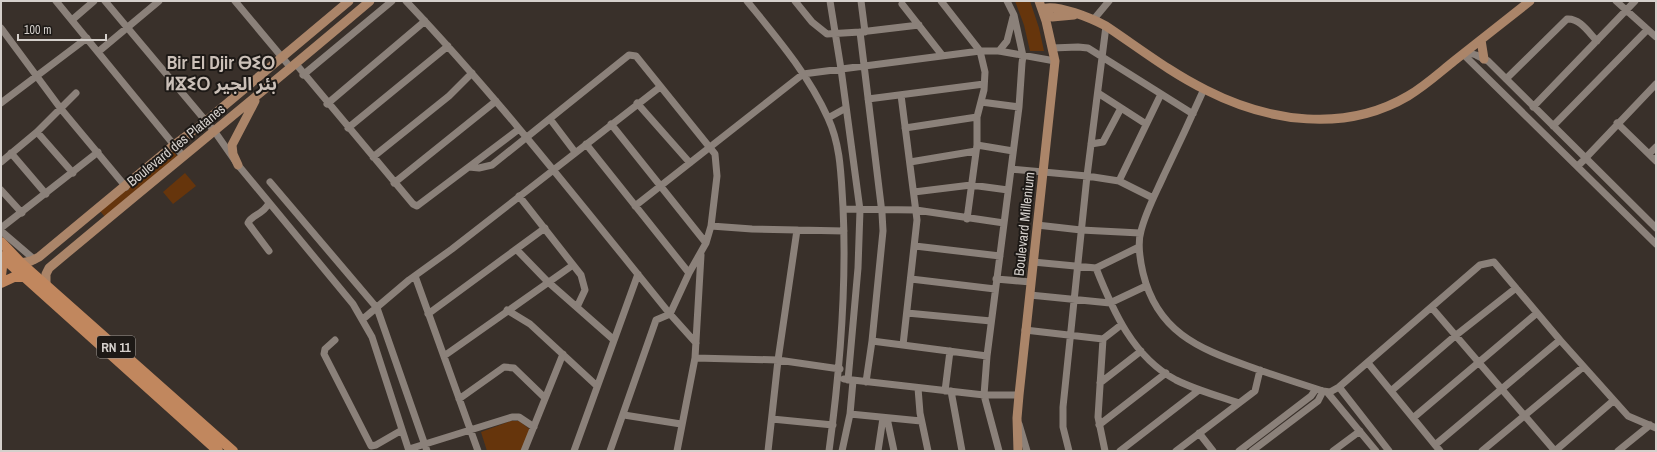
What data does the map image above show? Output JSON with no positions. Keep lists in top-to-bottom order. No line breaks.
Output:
{"streets":{"highway":["RN 11"],"main road":["Boulevard des Platanes","Boulevard Millenium"]},"crossings":[["Boulevard des Platanes","RN 11"]],"districts":["Bir El Djir ⴱⵉⵔ ⵍⴵⵉⵔ بئر الجير"],"scale_bar":"100 m"}
